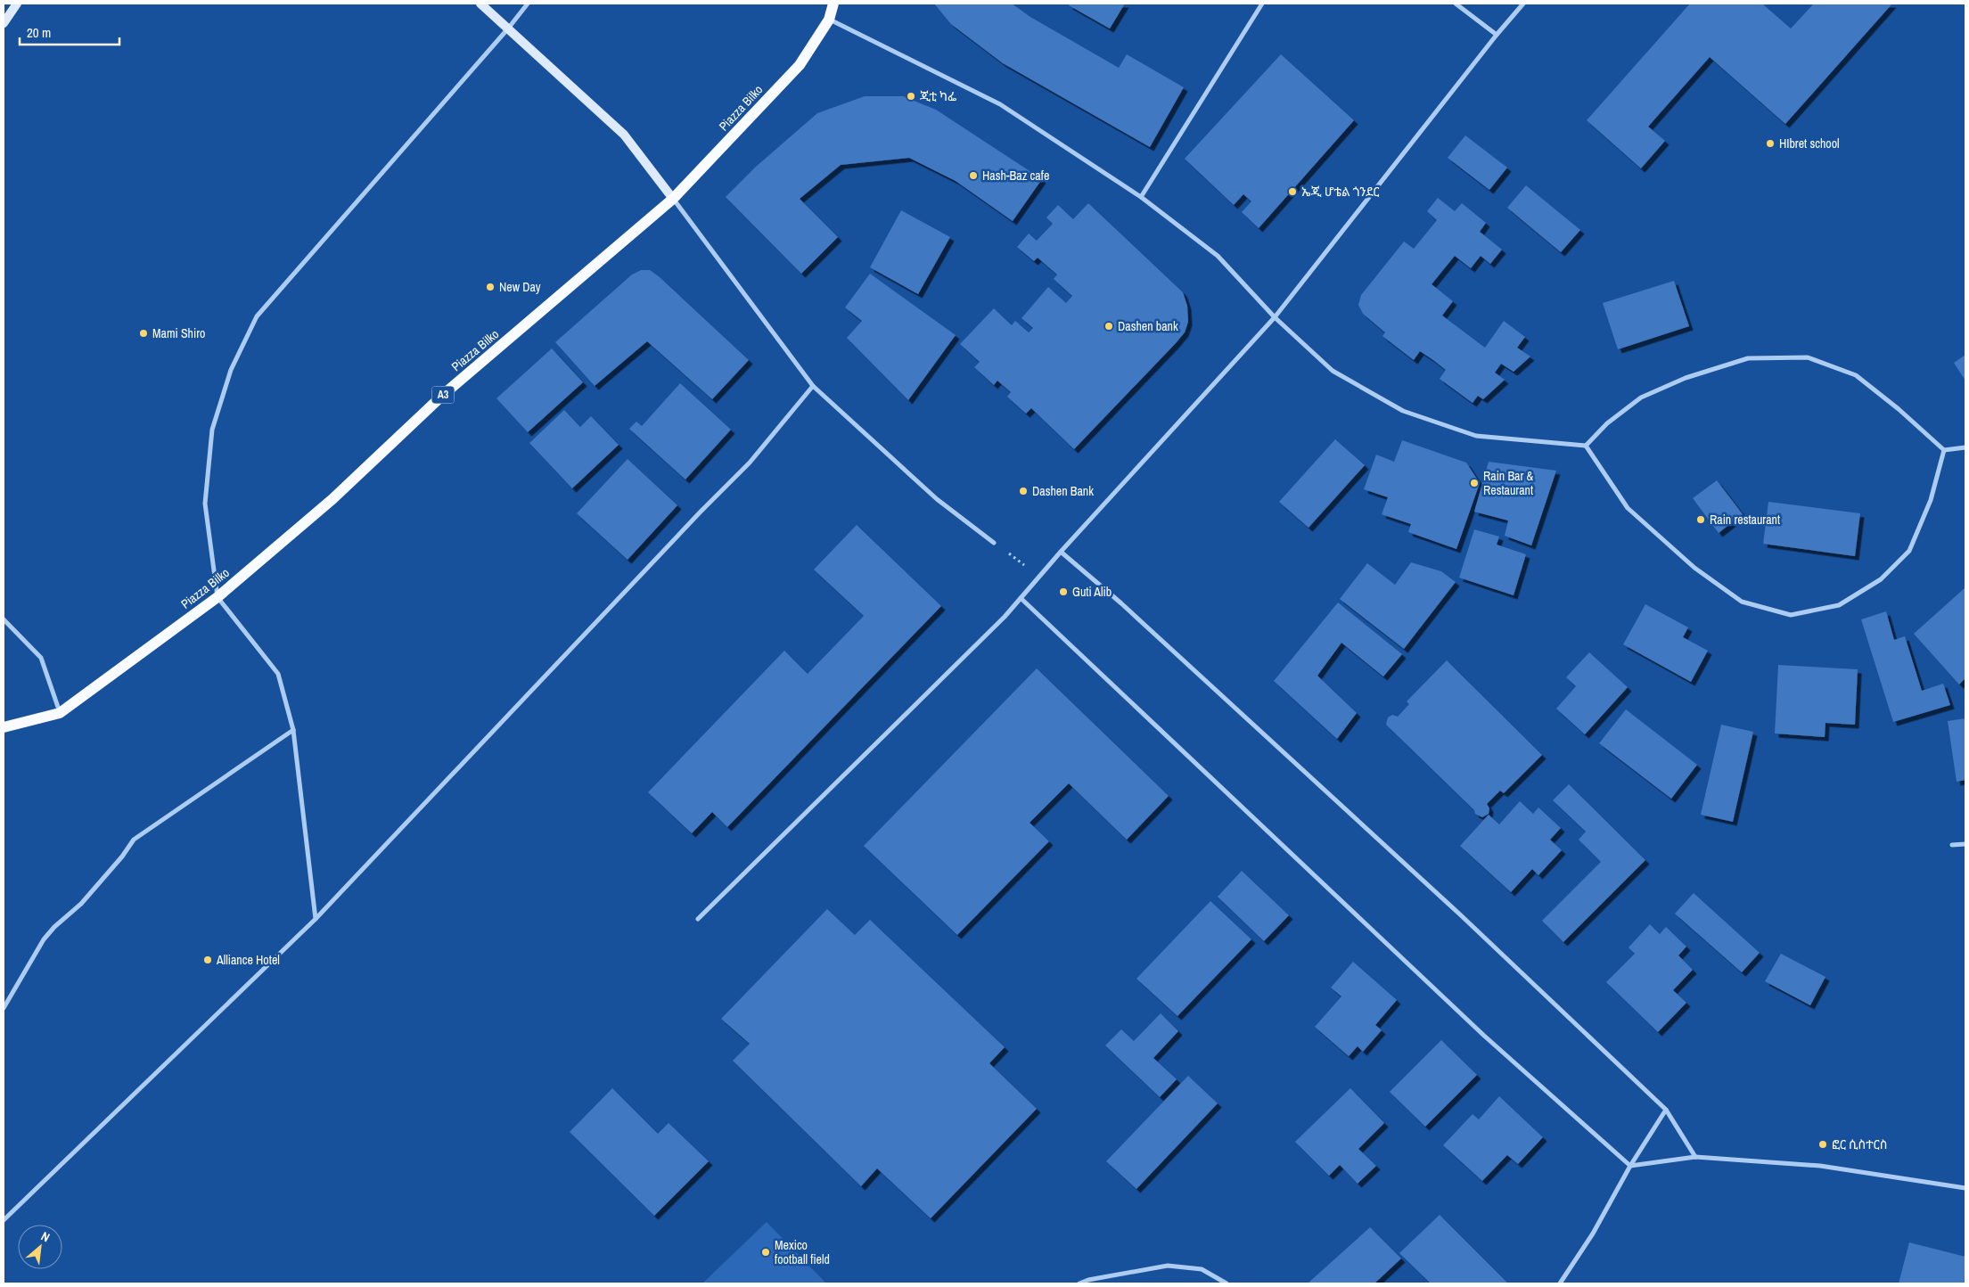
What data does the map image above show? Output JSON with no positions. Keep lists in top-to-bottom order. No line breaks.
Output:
{"streets":{"main road":["Piazza Bilko","A3"]},"places":["ጂቲ ካፌ","HIbret school","Hash-Baz cafe","ኤጂ ሆቴል ጎንደር","New Day","Dashen bank","Mami Shiro","Rain Bar & Restaurant","Dashen Bank","Rain restaurant","Guti Alib","Alliance Hotel","ፎር ሲስተርስ","Mexico football field"],"scale_bar":"20 m","north":"top right"}
